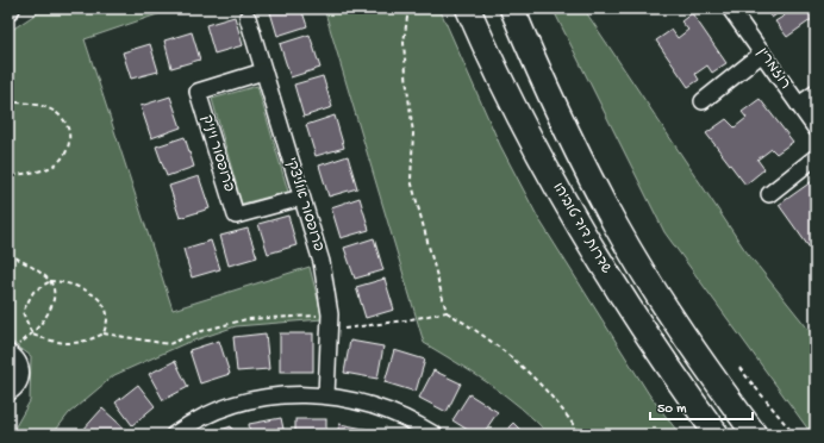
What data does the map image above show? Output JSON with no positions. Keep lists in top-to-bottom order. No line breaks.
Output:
{"streets":{"highway":["שדרות דוד טוביהו"],"street":["רוזמרין","פרופסור ויניק","פרופסור אוליצקי"]},"crossings":[["פרופסור ויניק","פרופסור אוליצקי"]],"scale_bar":"50 m"}
